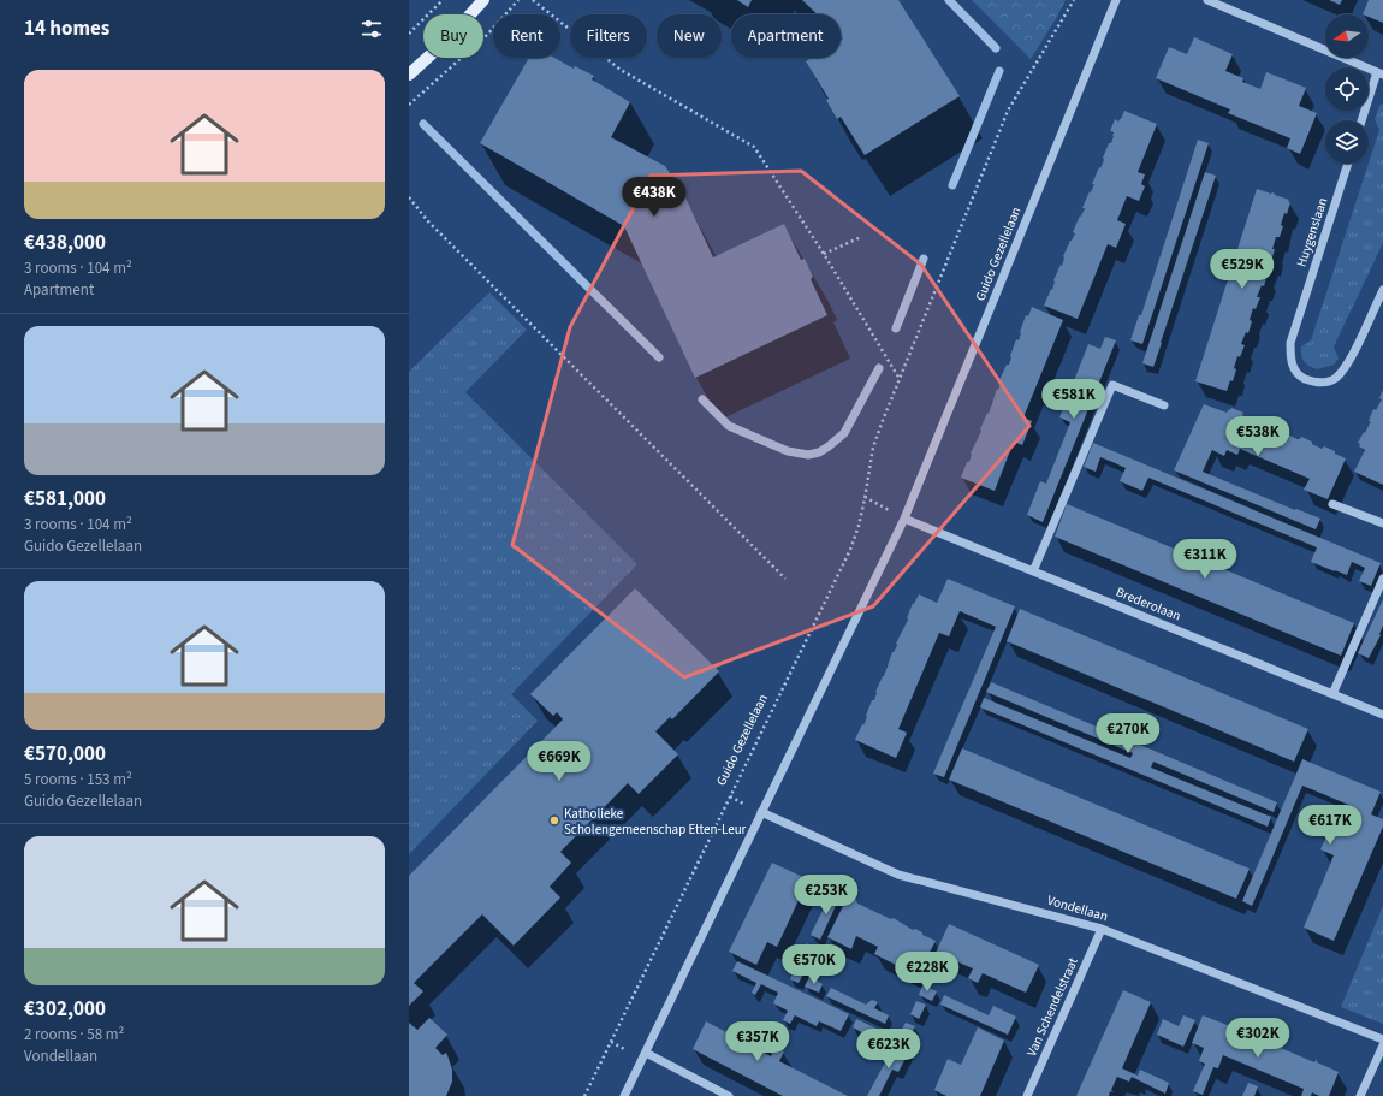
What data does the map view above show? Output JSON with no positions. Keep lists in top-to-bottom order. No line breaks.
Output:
{"streets":{"street":["Huygenslaan","Guido Gezellelaan","Brederolaan","Vondellaan","Van Schendelstraat"]},"crossings":[["Guido Gezellelaan","Brederolaan"],["Guido Gezellelaan","Vondellaan"],["Vondellaan","Van Schendelstraat"]],"places":["Katholieke Scholengemeenschap Etten-Leur"],"north":"left","page":{"heading":"14 homes","chip":["Buy","Rent","Filters","New","Apartment"],"list":[{"name":"€438,000","note":"3 rooms · 104 m² · Apartment"},{"name":"€581,000","note":"3 rooms · 104 m² · Guido Gezellelaan"},{"name":"€570,000","note":"5 rooms · 153 m² · Guido Gezellelaan"},{"name":"€302,000","note":"2 rooms · 58 m² · Vondellaan"}],"price":["€438K","€529K","€581K","€538K","€311K","€270K","€669K","€617K","€253K","€570K","€228K","€302K","€357K","€623K"]}}
